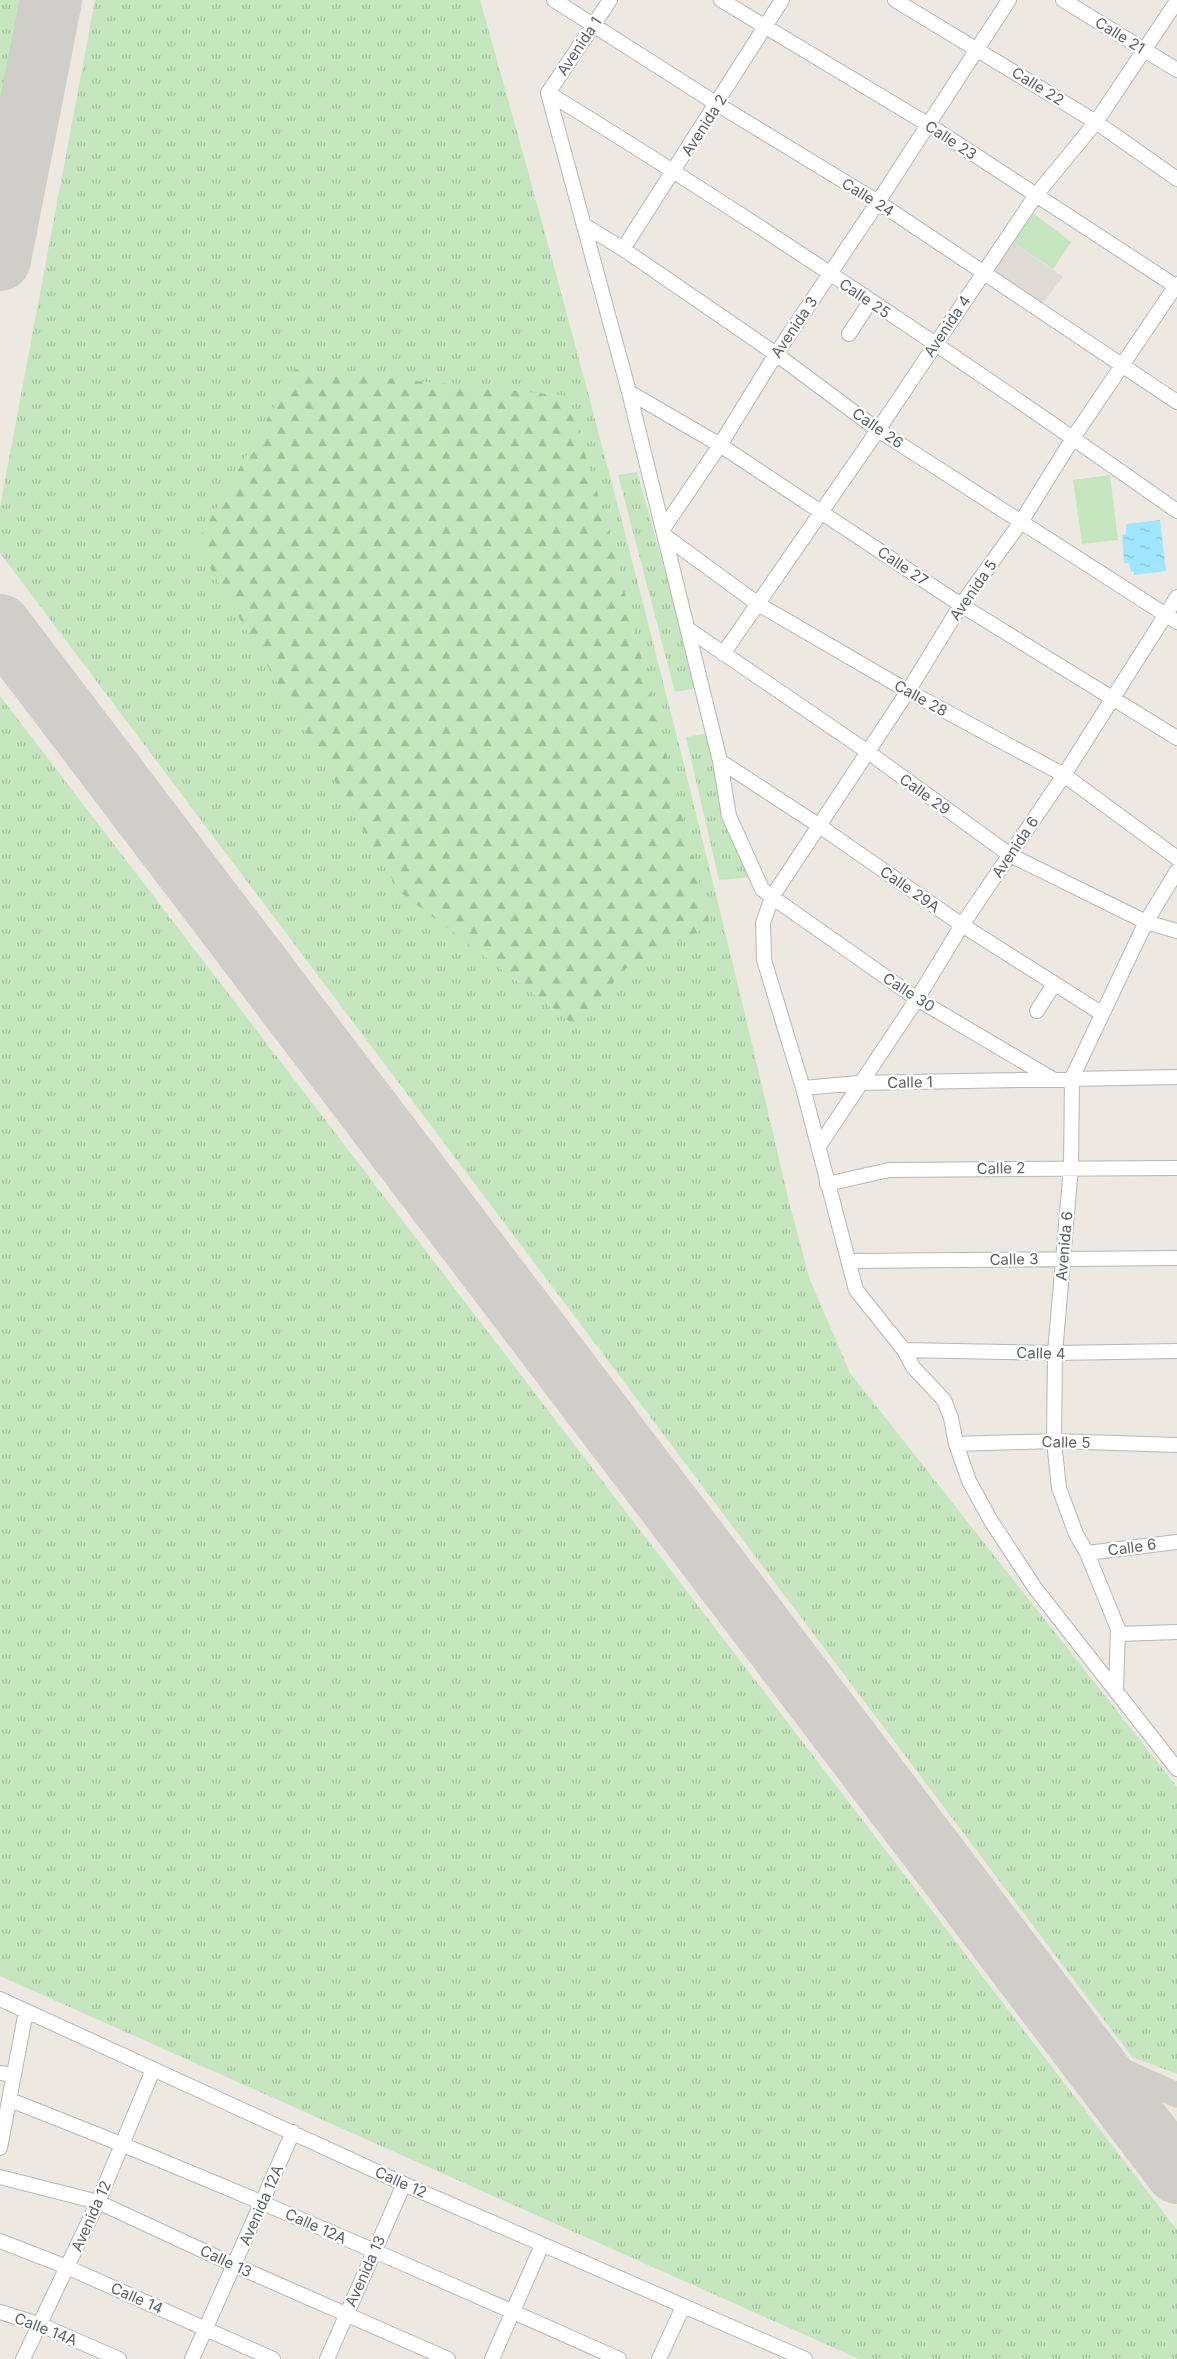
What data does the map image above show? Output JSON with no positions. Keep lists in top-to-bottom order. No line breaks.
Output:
{"streets":{"street":["Calle 21","Avenida 1","Calle 22","Avenida 2","Calle 23","Calle 24","Calle 25","Avenida 4","Avenida 3","Calle 26","Calle 27","Avenida 5","Calle 28","Calle 29","Avenida 6","Calle 29A","Calle 30","Calle 1","Calle 2","Calle 3","Calle 4","Calle 5","Calle 6","Calle 12","Avenida 12A","Avenida 12","Calle 12A","Calle 13","Avenida 13","Calle 14","Calle 14A"]},"crossings":[["Calle 21","Avenida 4"],["Avenida 1","Calle 24"],["Avenida 1","Calle 25"],["Avenida 1","Calle 30"],["Calle 22","Avenida 4"],["Calle 22","Avenida 3"],["Avenida 2","Calle 23"],["Avenida 2","Calle 24"],["Avenida 2","Calle 25"],["Avenida 2","Calle 26"],["Calle 23","Avenida 4"],["Calle 23","Avenida 3"],["Calle 23","Avenida 5"],["Calle 24","Avenida 4"],["Calle 24","Avenida 3"],["Calle 24","Avenida 5"],["Calle 25","Avenida 4"],["Calle 25","Avenida 3"],["Calle 25","Avenida 5"],["Calle 25","Calle 30"],["Avenida 4","Calle 26"],["Avenida 4","Calle 27"],["Avenida 4","Calle 28"],["Avenida 4","Calle 29"],["Avenida 3","Calle 26"],["Avenida 3","Calle 27"],["Avenida 3","Calle 28"],["Avenida 3","Calle 30"],["Calle 26","Avenida 5"],["Calle 26","Avenida 6"],["Calle 26","Calle 30"],["Calle 27","Avenida 5"],["Calle 27","Avenida 6"],["Calle 27","Calle 30"],["Avenida 5","Calle 28"],["Avenida 5","Calle 29"],["Avenida 5","Avenida 6"],["Avenida 5","Calle 29A"],["Avenida 5","Calle 30"],["Avenida 5","Calle 1"],["Avenida 5","Calle 2"],["Avenida 5","Calle 3"],["Avenida 5","Calle 4"],["Avenida 5","Calle 5"],["Calle 28","Avenida 6"],["Calle 28","Calle 30"],["Calle 29","Avenida 6"],["Calle 29","Calle 30"],["Avenida 6","Calle 29A"],["Avenida 6","Calle 30"],["Avenida 6","Calle 1"],["Avenida 6","Calle 2"],["Avenida 6","Calle 3"],["Avenida 6","Calle 4"],["Avenida 6","Calle 5"],["Avenida 6","Calle 6"],["Calle 29A","Calle 30"],["Calle 30","Calle 1"],["Calle 12","Avenida 12A"],["Calle 12","Avenida 12"],["Calle 12","Avenida 13"],["Avenida 12A","Calle 12A"],["Avenida 12A","Calle 13"],["Avenida 12A","Calle 14"],["Avenida 12","Calle 12A"],["Avenida 12","Calle 13"],["Avenida 12","Calle 14"],["Avenida 12","Calle 14A"],["Calle 12A","Avenida 13"],["Calle 13","Avenida 13"]]}
